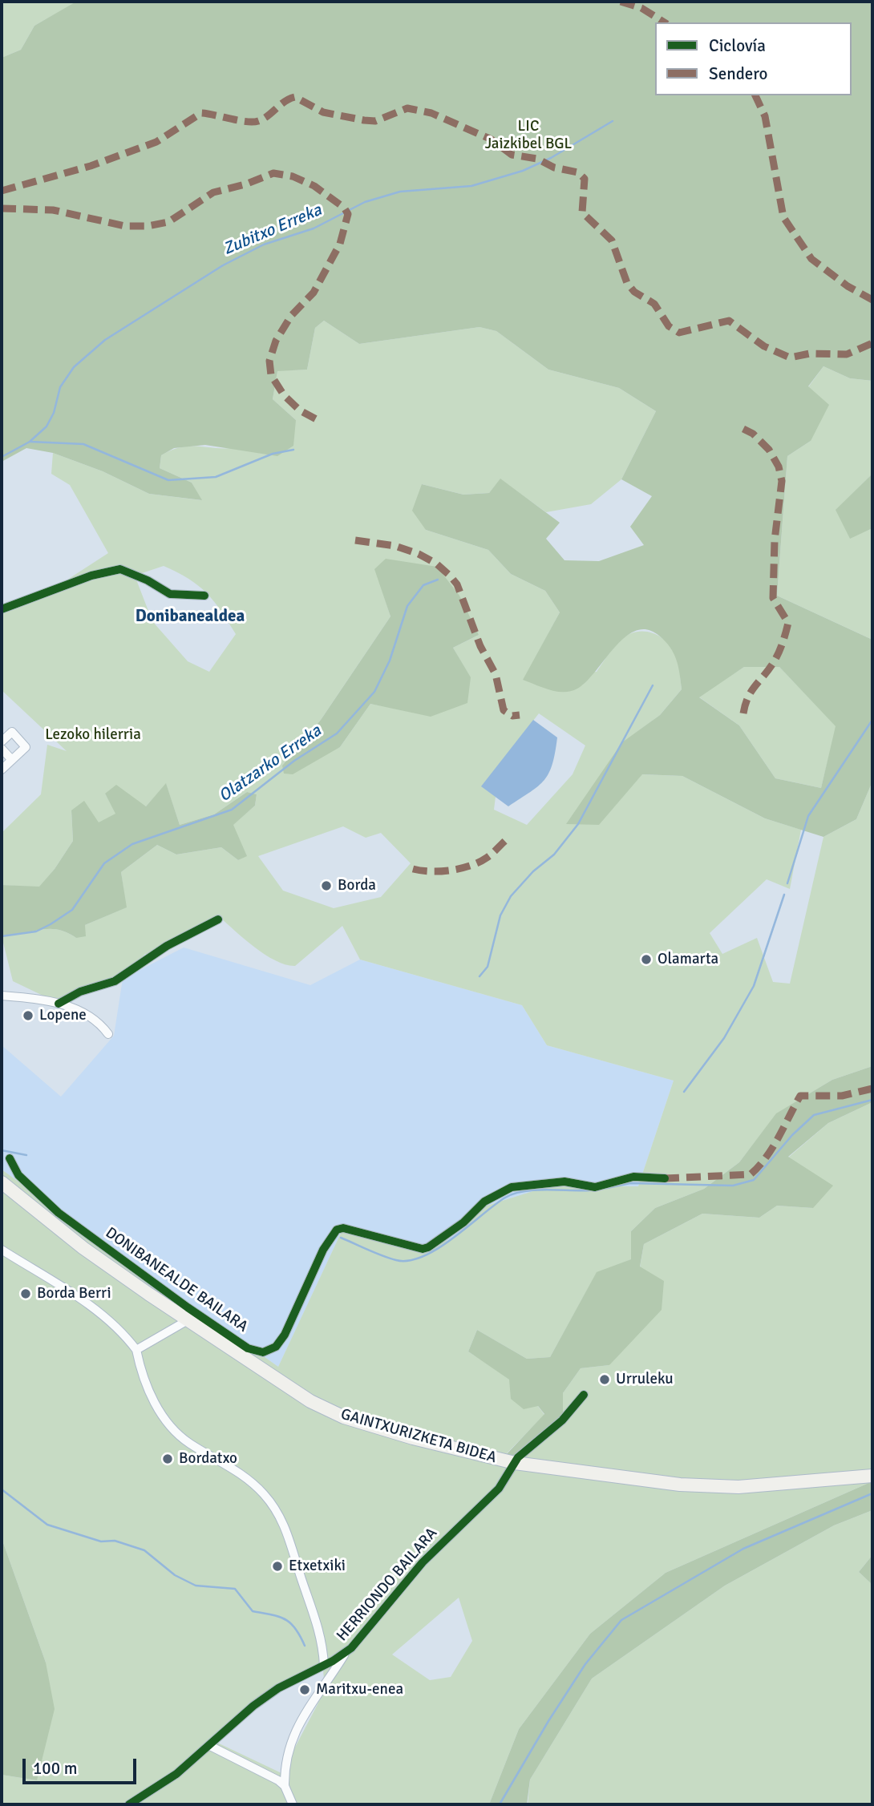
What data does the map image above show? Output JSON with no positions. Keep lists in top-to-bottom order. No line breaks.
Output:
{"streets":{"main road":["GAINTXURIZKETA BIDEA"],"street":["DONIBANEALDE BAILARA","HERRIONDO BAILARA"]},"crossings":[["GAINTXURIZKETA BIDEA","HERRIONDO BAILARA"]],"districts":["Donibanealdea"],"water":["Zubitxo Erreka","Olatzarko Erreka"],"parks":["LIC Jaizkibel BGL","Lezoko hilerria"],"places":["Borda","Olamarta","Lopene","Borda Berri","Urruleku","Bordatxo","Etxetxiki","Maritxu-enea"],"legend":["Ciclovía","Sendero"],"scale_bar":"100 m"}
